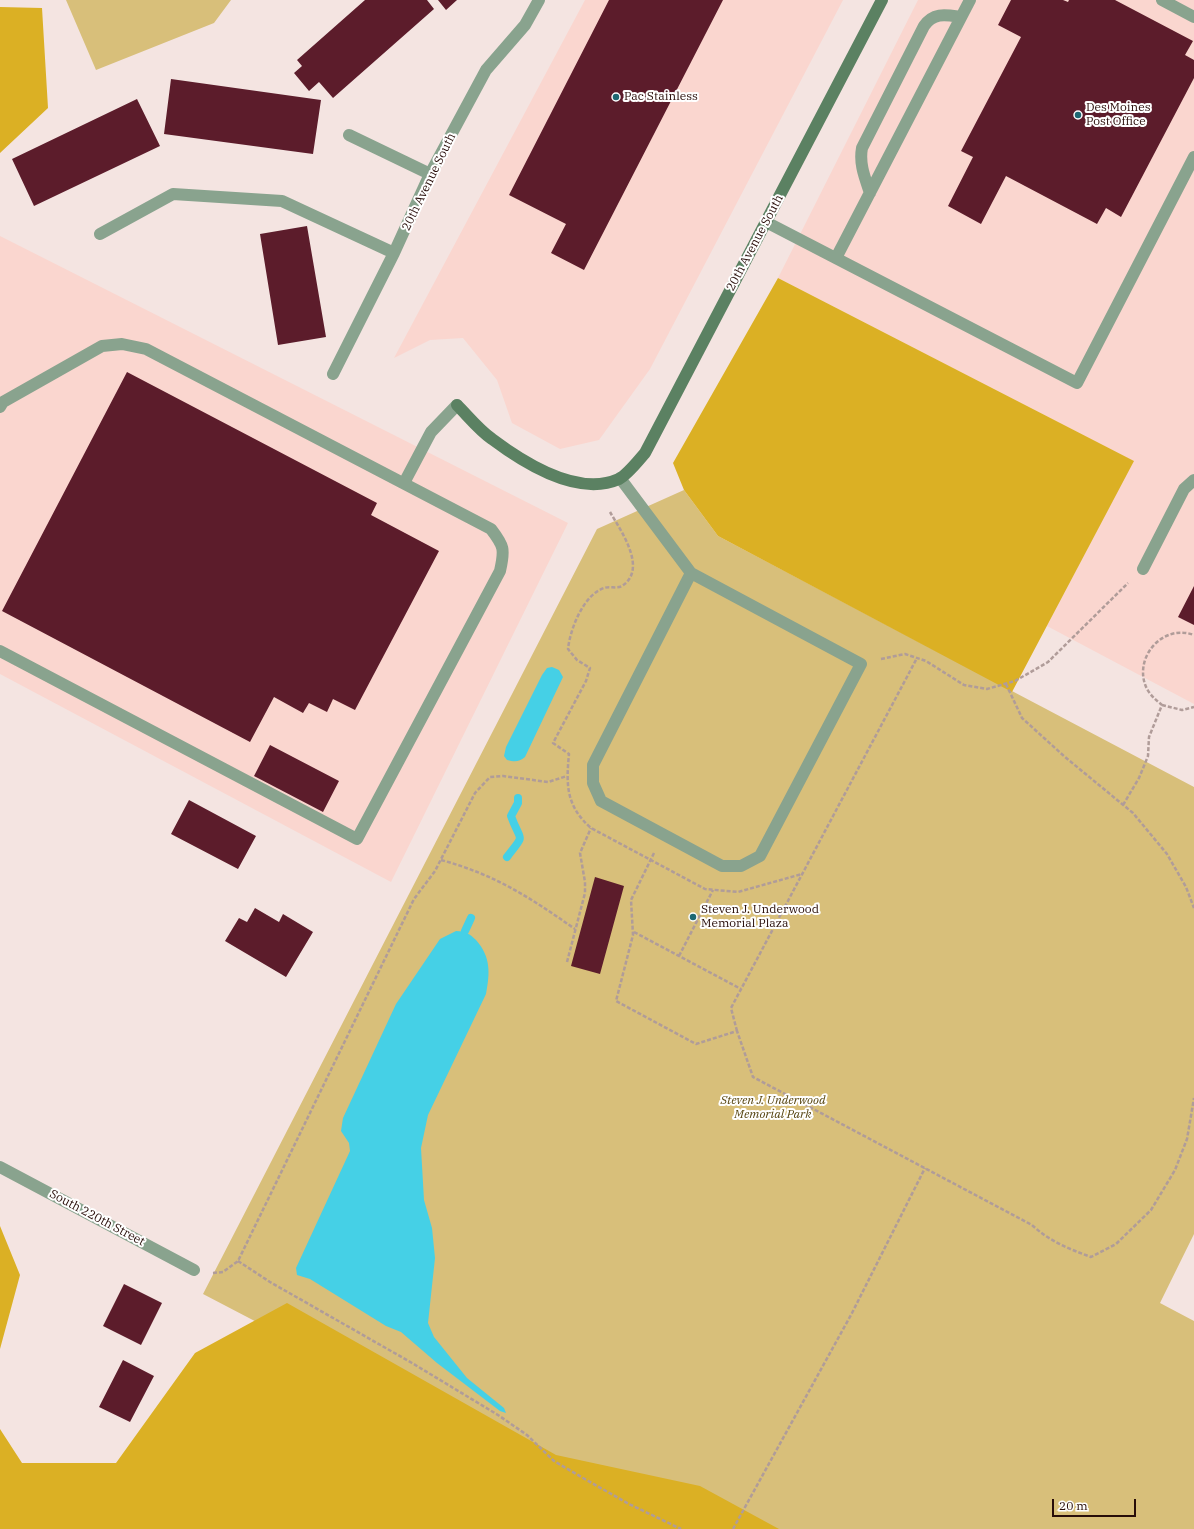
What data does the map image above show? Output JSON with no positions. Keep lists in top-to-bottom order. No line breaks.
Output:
{"streets":{"street":["20th Avenue South","South 220th Street"]},"parks":["Steven J. Underwood Memorial Park"],"places":["Pac Stainless","Des Moines Post Office","Steven J. Underwood Memorial Plaza"],"scale_bar":"20 m"}
